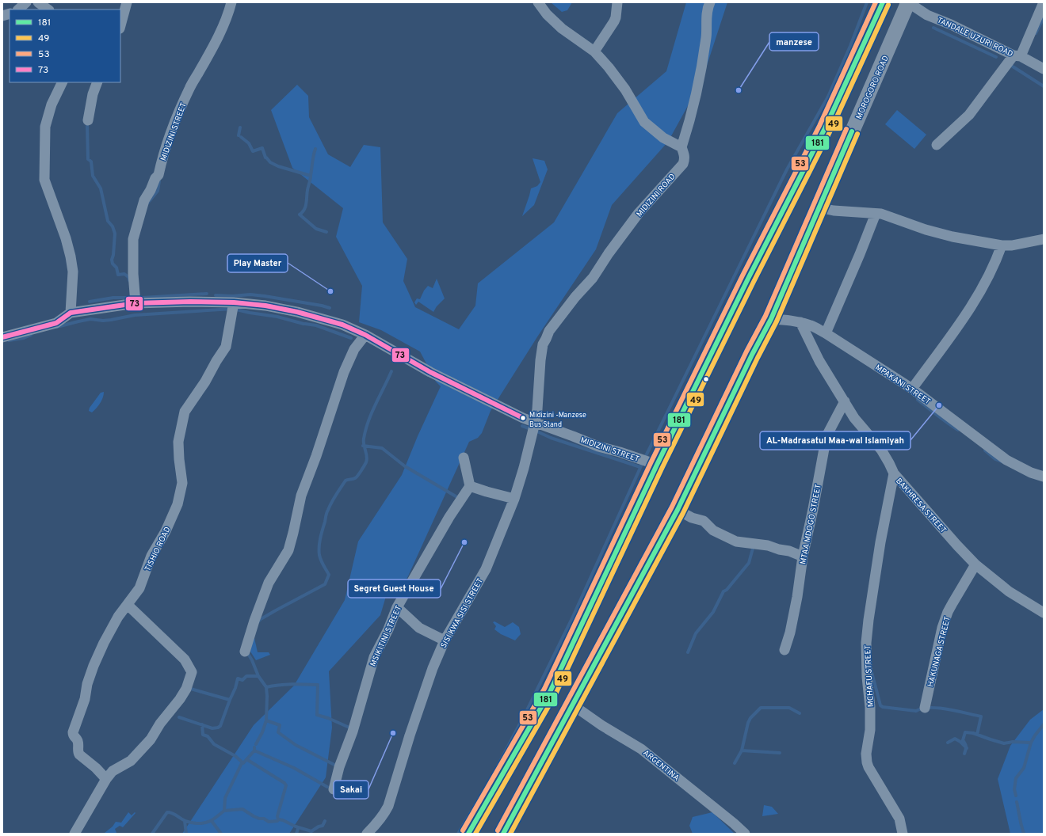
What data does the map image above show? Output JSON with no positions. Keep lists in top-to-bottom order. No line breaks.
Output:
{"streets":{"highway":["MOROGORO ROAD"],"street":["TANDALE UZURI ROAD","MIDIZINI STREET","MIDIZINI ROAD","MPAKANI STREET","BAKHRESA STREET","MTAA MDOGO STREET","TISHIO ROAD","SISI KWA SISI STREET","MSIKITINI STREET","HAKUNAGA STREET","MCHAFU STREET","ARGENTINA"]},"crossings":[["TANDALE UZURI ROAD","MOROGORO ROAD"],["MOROGORO ROAD","MPAKANI STREET"],["MOROGORO ROAD","ARGENTINA"],["MIDIZINI STREET","MIDIZINI ROAD"],["MIDIZINI STREET","TISHIO ROAD"],["MIDIZINI STREET","SISI KWA SISI STREET"],["MIDIZINI ROAD","SISI KWA SISI STREET"],["MPAKANI STREET","BAKHRESA STREET"],["BAKHRESA STREET","MTAA MDOGO STREET"],["BAKHRESA STREET","HAKUNAGA STREET"],["BAKHRESA STREET","MCHAFU STREET"]],"places":["manzese","Play Master","AL-Madrasatul Maa-wal Islamiyah","Midizini -Manzese Bus Stand","Segret Guest House","Sakai"],"lines":["transit line 181","transit line 53","transit line 49","transit line 73"],"legend":["181","49","53","73"]}
